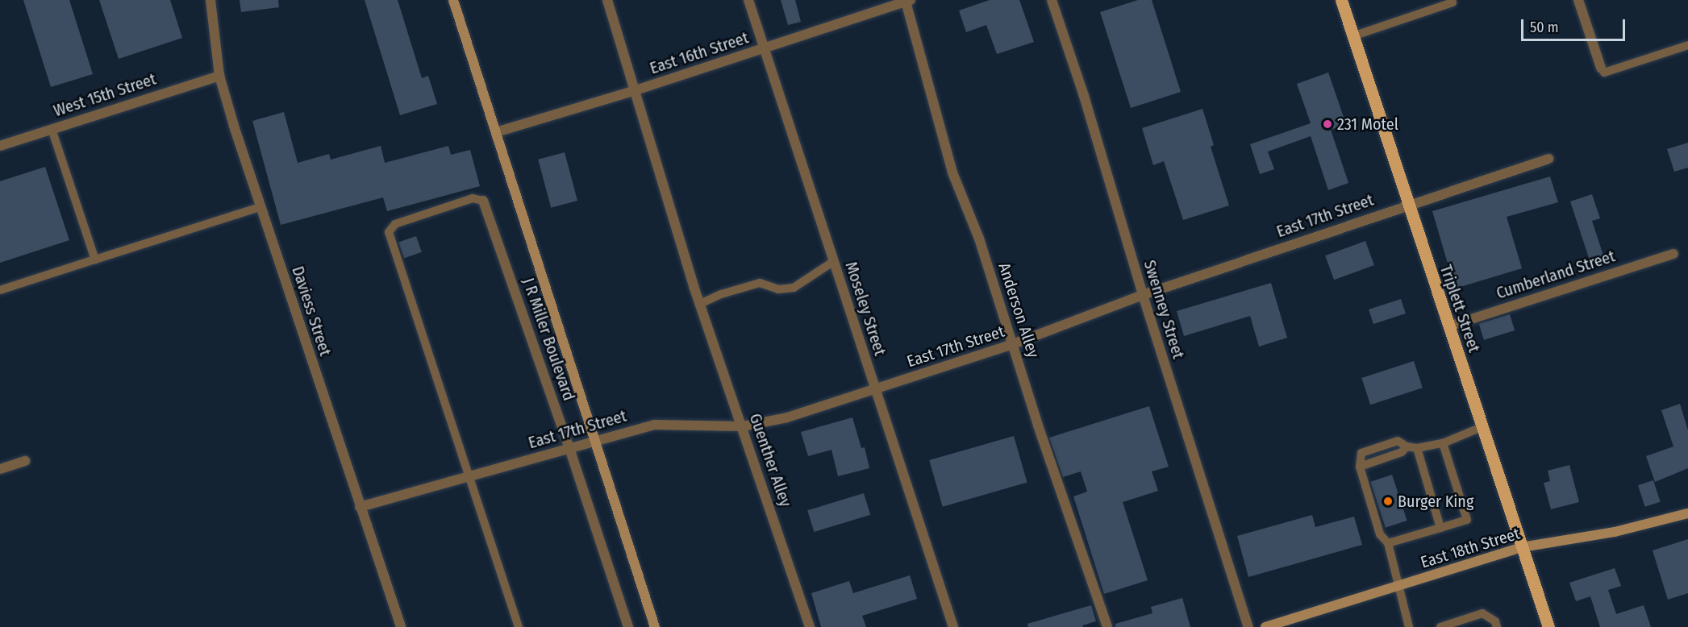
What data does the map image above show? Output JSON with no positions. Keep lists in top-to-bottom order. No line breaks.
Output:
{"streets":{"main road":["Triplett Street"],"street":["East 16th Street","West 15th Street","East 17th Street","Cumberland Street","Moseley Street","Swenney Street","Anderson Alley","Daviess Street","J R Miller Boulevard","Guenther Alley","East 18th Street"]},"crossings":[["East 16th Street","Moseley Street"],["East 16th Street","Anderson Alley"],["East 16th Street","Guenther Alley"],["West 15th Street","Daviess Street"],["East 17th Street","Moseley Street"],["East 17th Street","Triplett Street"],["East 17th Street","Swenney Street"],["East 17th Street","Anderson Alley"],["East 17th Street","Daviess Street"],["East 17th Street","J R Miller Boulevard"],["East 17th Street","Guenther Alley"],["Cumberland Street","Triplett Street"],["Triplett Street","East 18th Street"]],"places":["231 Motel","Burger King"],"scale_bar":"50 m"}
